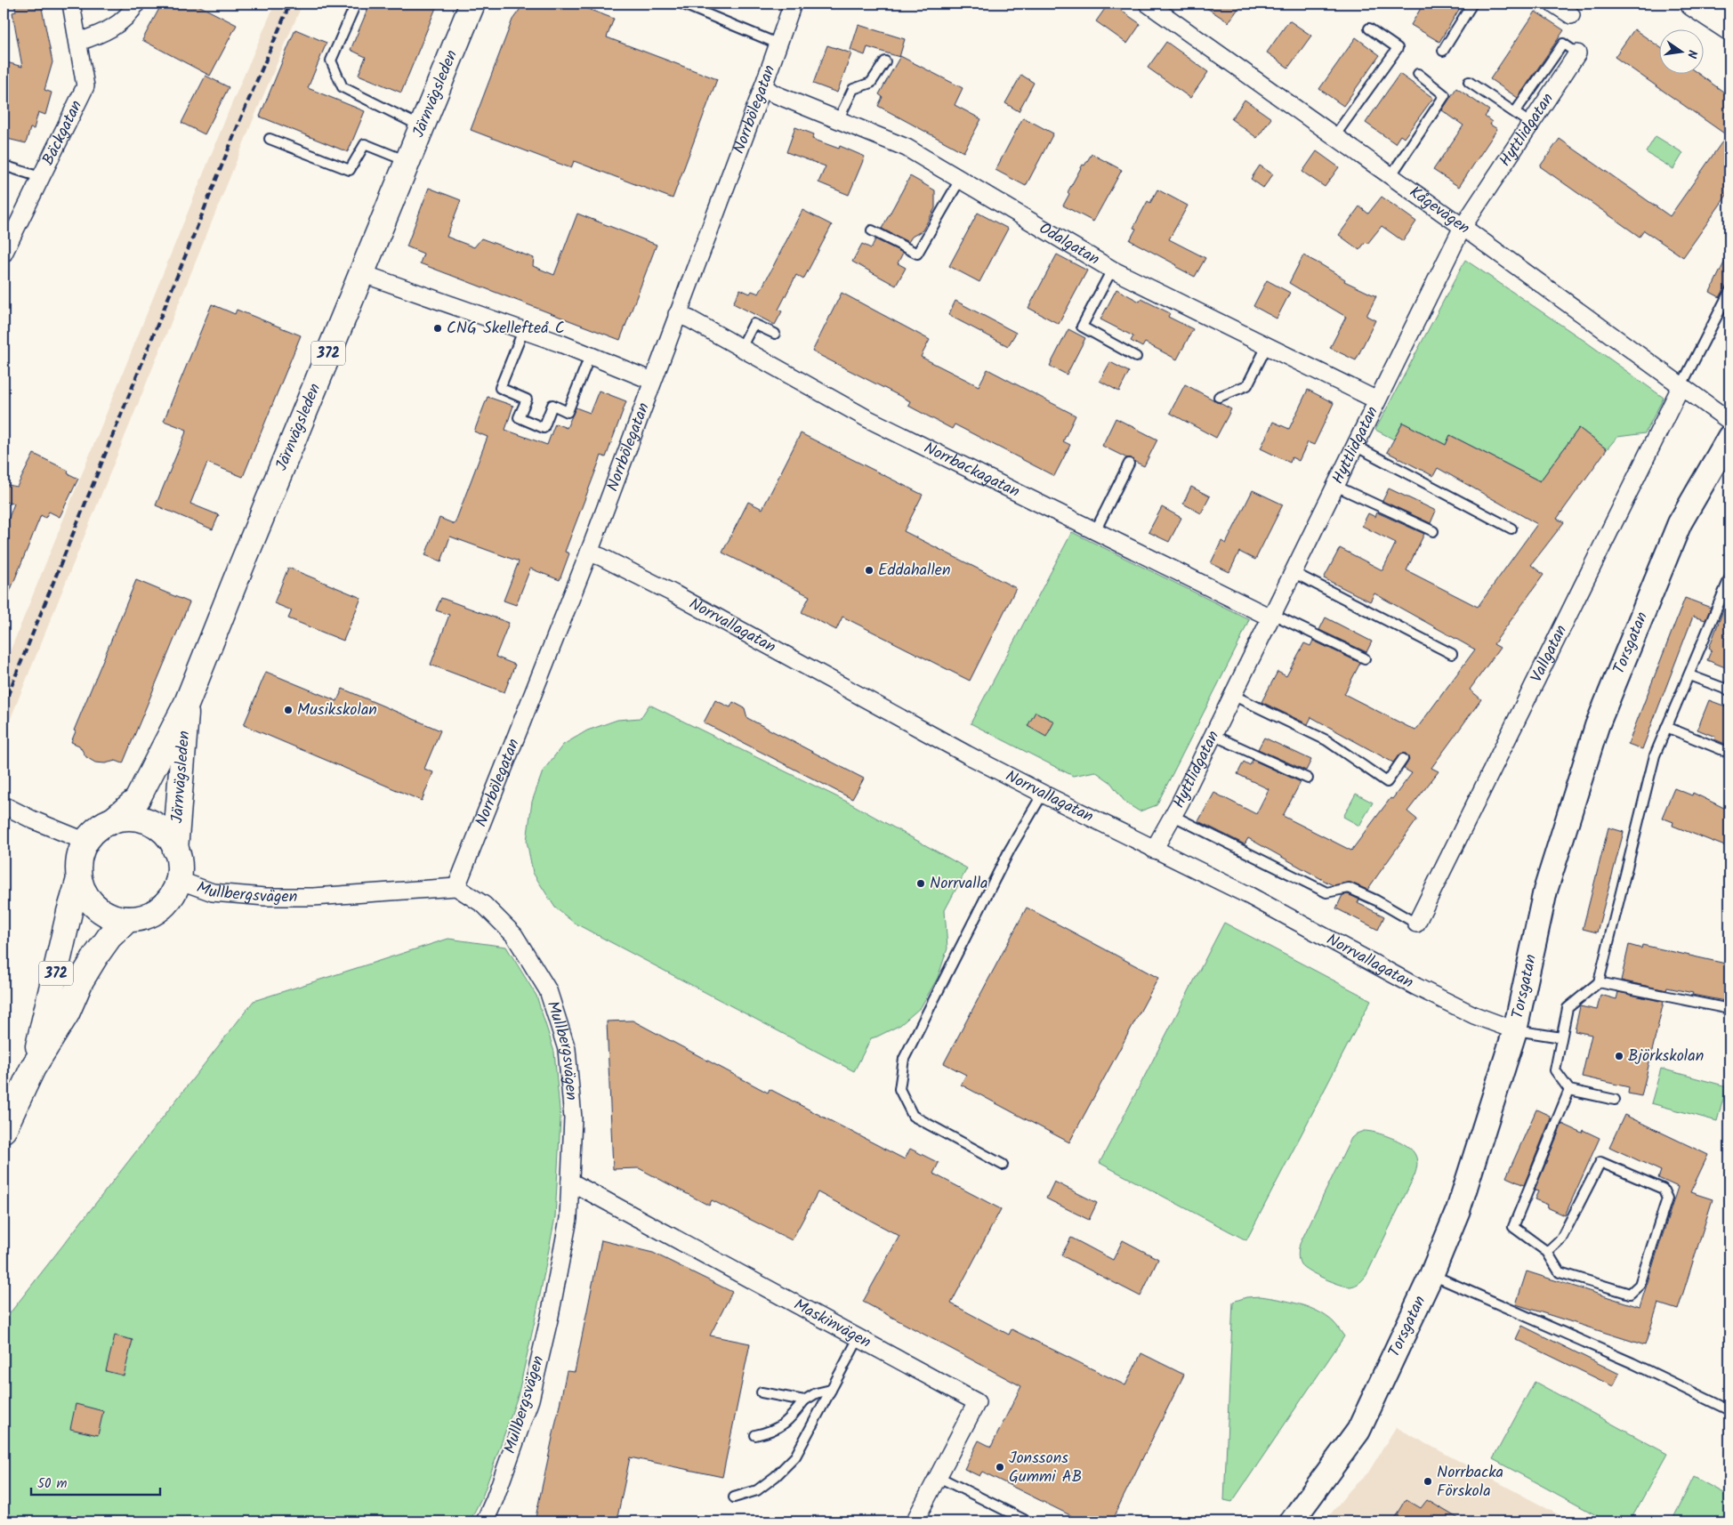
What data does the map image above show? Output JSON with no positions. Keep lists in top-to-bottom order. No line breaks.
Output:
{"streets":{"main road":["Järnvägsleden","372","Torsgatan"],"street":["Norrbölegatan","Hyttlidgatan","Bäckgatan","Kågevägen","Odalgatan","Norrbackagatan","Norrvallagatan","Vallgatan","Mullbergsvägen","Maskinvägen"]},"crossings":[["Järnvägsleden","372"],["Järnvägsleden","Mullbergsvägen"],["Norrbölegatan","Odalgatan"],["Norrbölegatan","Norrbackagatan"],["Norrbölegatan","Norrvallagatan"],["Norrbölegatan","Mullbergsvägen"],["Hyttlidgatan","Kågevägen"],["Hyttlidgatan","Odalgatan"],["Hyttlidgatan","Norrbackagatan"],["Hyttlidgatan","Norrvallagatan"],["Kågevägen","Vallgatan"],["372","Mullbergsvägen"],["Norrvallagatan","Torsgatan"],["Mullbergsvägen","Maskinvägen"]],"places":["CNG Skellefteå C","Eddahallen","Musikskolan","Norrvalla","Björkskolan","Jonssons Gummi AB","Norrbacka Förskola"],"scale_bar":"50 m","north":"right"}
